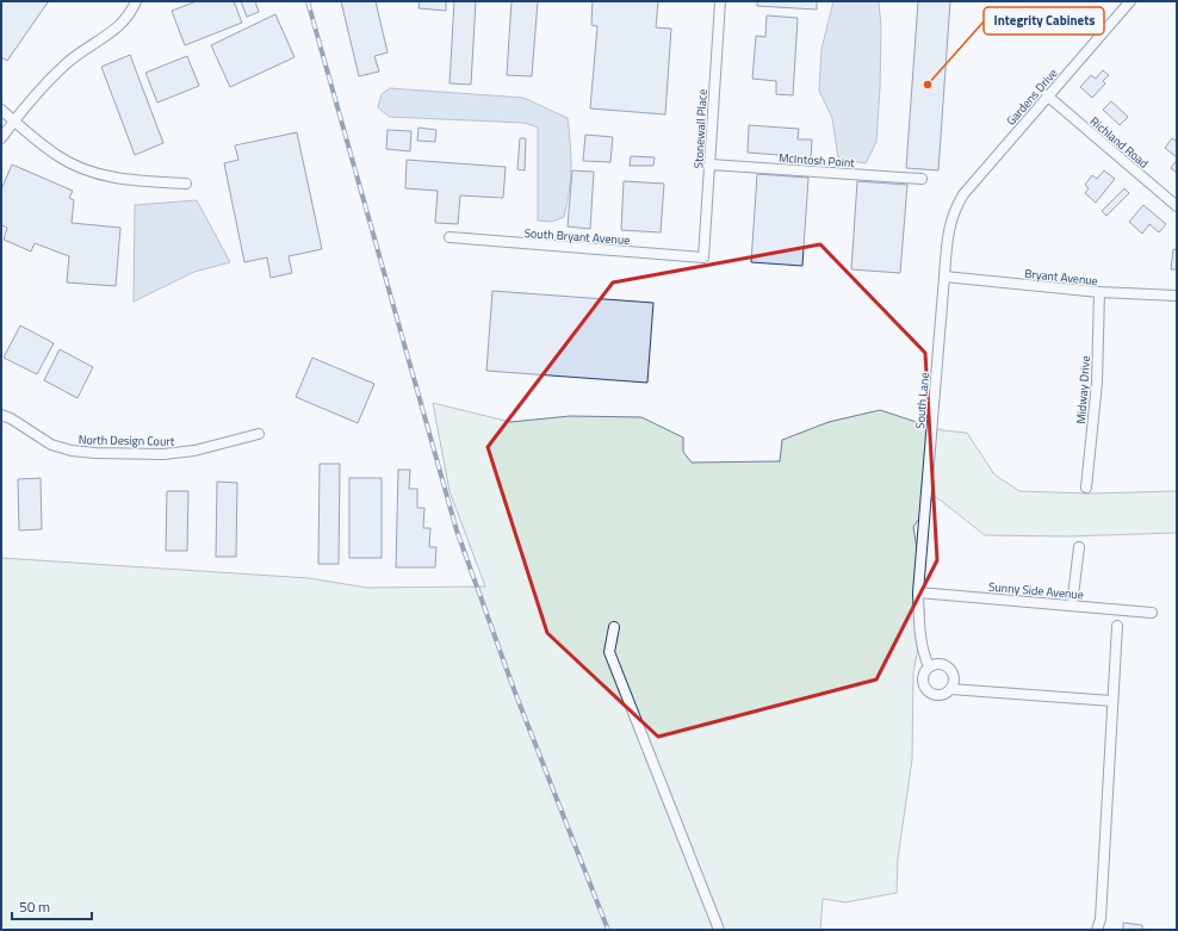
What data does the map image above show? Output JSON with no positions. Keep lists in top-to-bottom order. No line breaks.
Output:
{"streets":{"street":["Gardens Drive","Stonewall Place","Richland Road","McIntosh Point","South Bryant Avenue","Bryant Avenue","Midway Drive","South Lane","North Design Court","Sunny Side Avenue"]},"crossings":[["Gardens Drive","Richland Road"],["Gardens Drive","South Lane"],["Stonewall Place","McIntosh Point"],["Stonewall Place","South Bryant Avenue"],["Bryant Avenue","Midway Drive"],["Bryant Avenue","South Lane"],["South Lane","Sunny Side Avenue"]],"places":["Integrity Cabinets"],"scale_bar":"50 m"}
